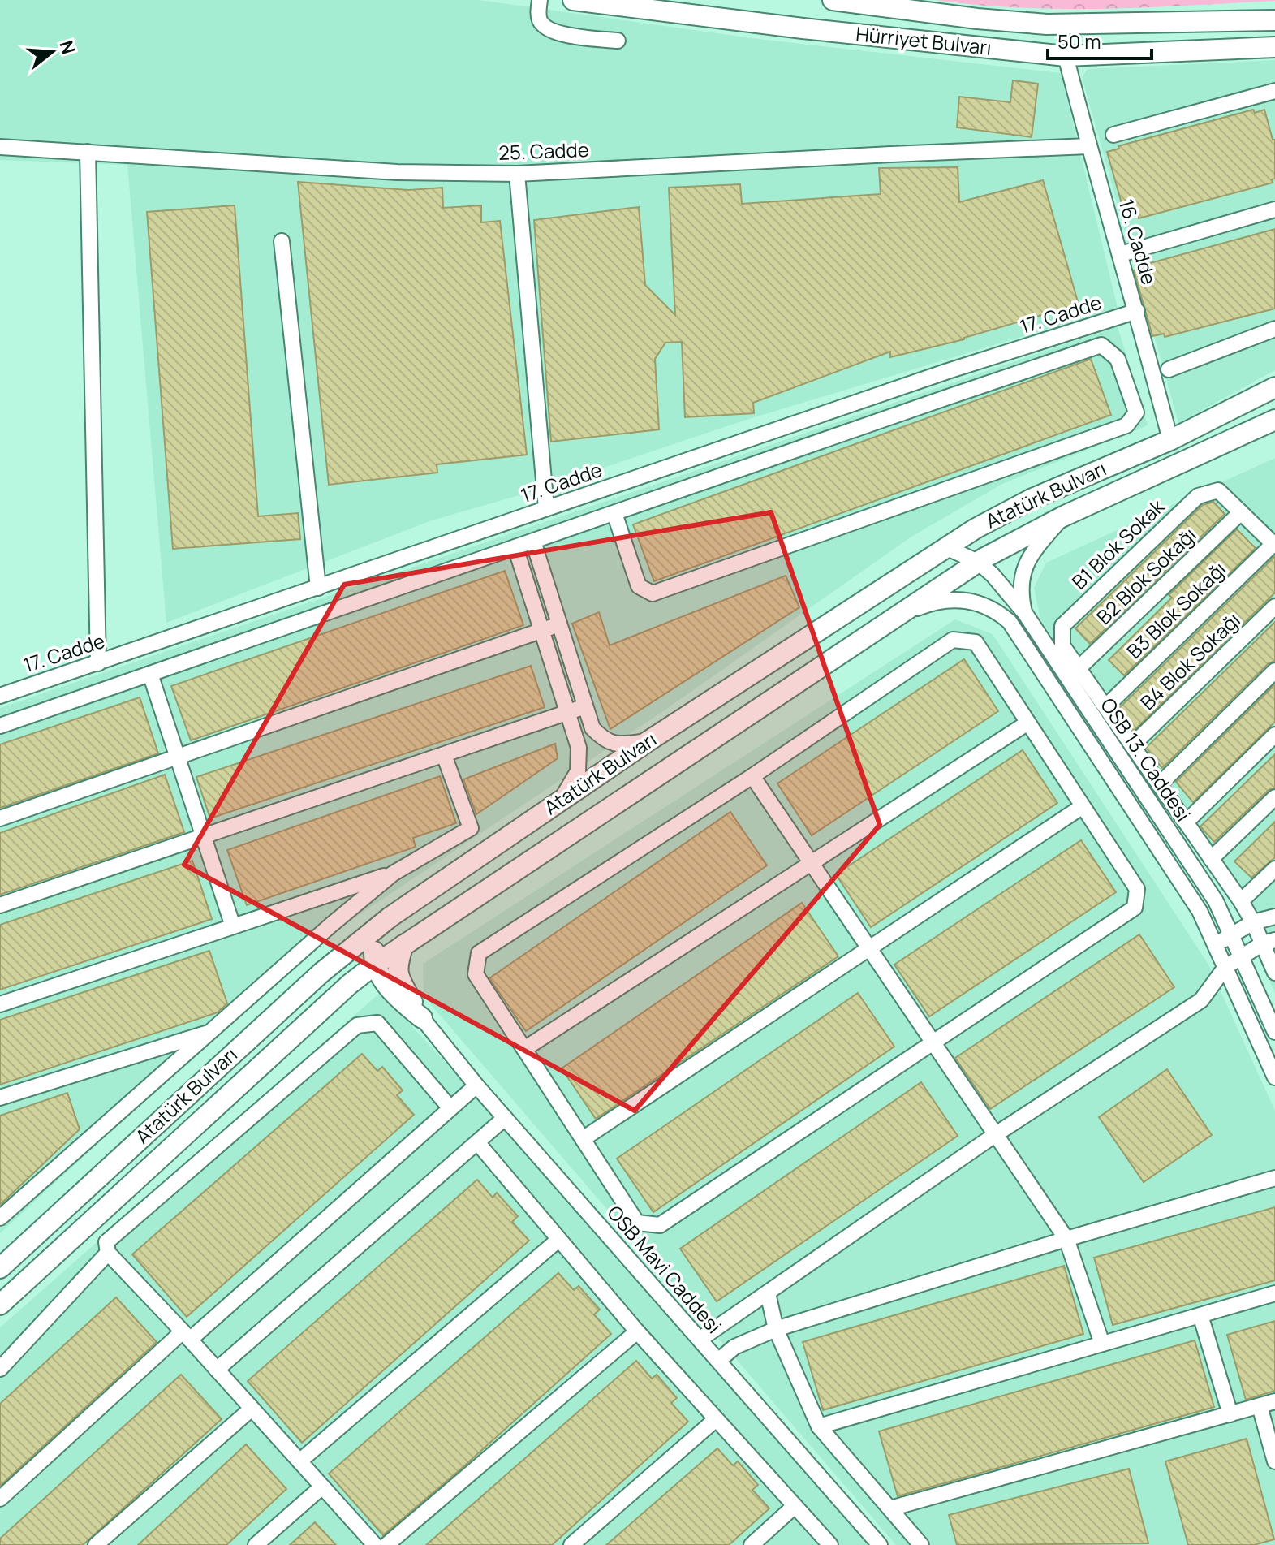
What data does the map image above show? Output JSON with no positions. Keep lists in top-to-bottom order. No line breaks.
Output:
{"streets":{"main road":["Hürriyet Bulvarı","Atatürk Bulvarı"],"street":["25. Cadde","16. Cadde","17. Cadde","B1 Blok Sokak","B2 Blok Sokağı","B3 Blok Sokağı","B4 Blok Sokağı","OSB 13. Caddesi","OSB Mavi Caddesi"]},"crossings":[["Hürriyet Bulvarı","16. Cadde"],["25. Cadde","16. Cadde"],["16. Cadde","17. Cadde"],["16. Cadde","Atatürk Bulvarı"],["Atatürk Bulvarı","OSB 13. Caddesi"],["B1 Blok Sokak","B2 Blok Sokağı"]],"scale_bar":"50 m","north":"right"}
